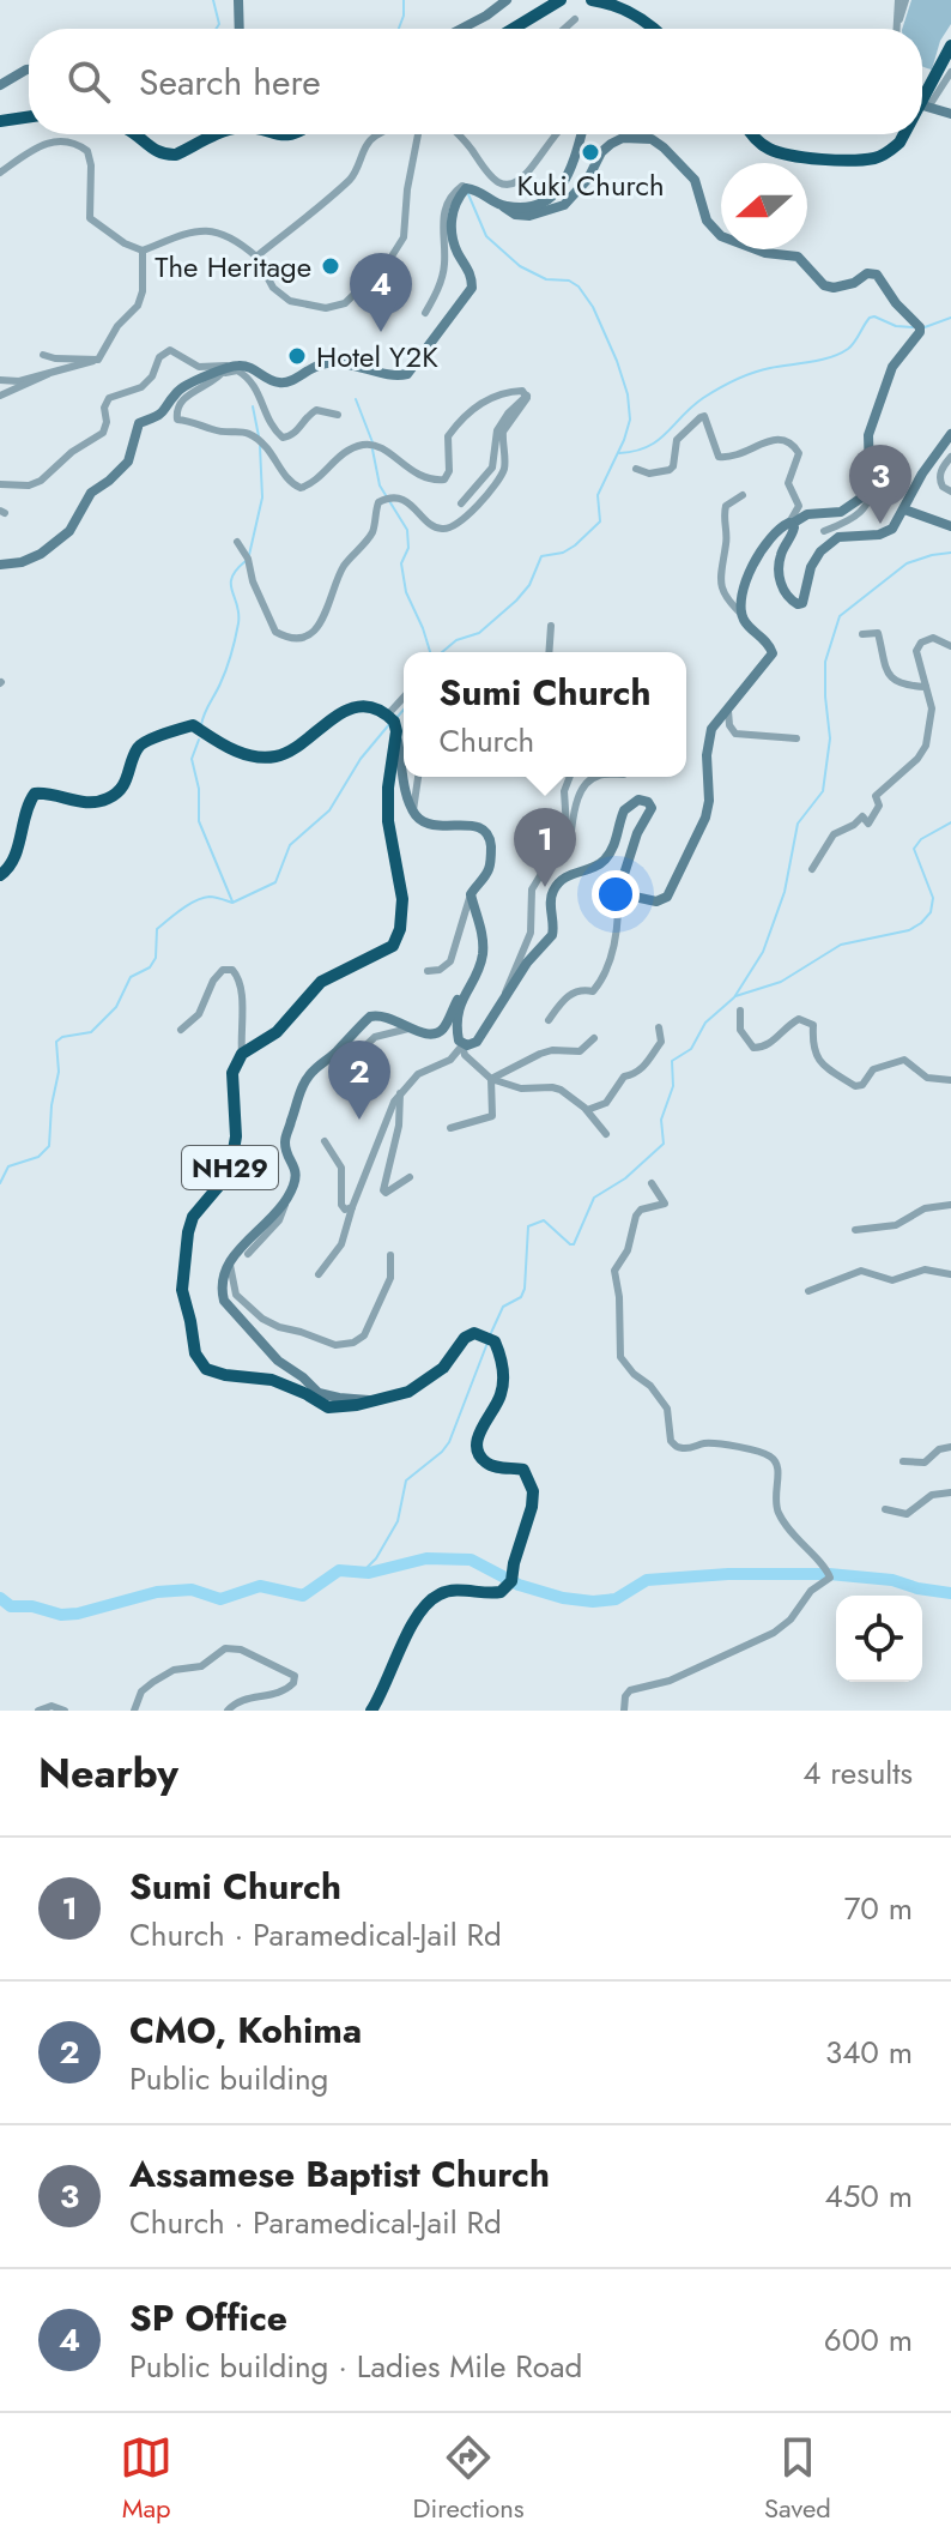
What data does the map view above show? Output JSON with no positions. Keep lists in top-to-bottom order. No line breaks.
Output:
{"streets":{"highway":["NH29"]},"places":["Kuki Church","The Heritage","Hotel Y2K"],"north":"left","page":{"search":"Search here","pins":["4","3","1","2"],"popup":["Sumi Church","Church"],"heading":["Nearby","4 results"],"list":[{"mark":"1","name":"Sumi Church","note":"Church · Paramedical-Jail Rd","value":"70 m"},{"mark":"2","name":"CMO, Kohima","note":"Public building","value":"340 m"},{"mark":"3","name":"Assamese Baptist Church","note":"Church · Paramedical-Jail Rd","value":"450 m"},{"mark":"4","name":"SP Office","note":"Public building · Ladies Mile Road","value":"600 m"}],"nav":["Map","Directions","Saved"]}}
